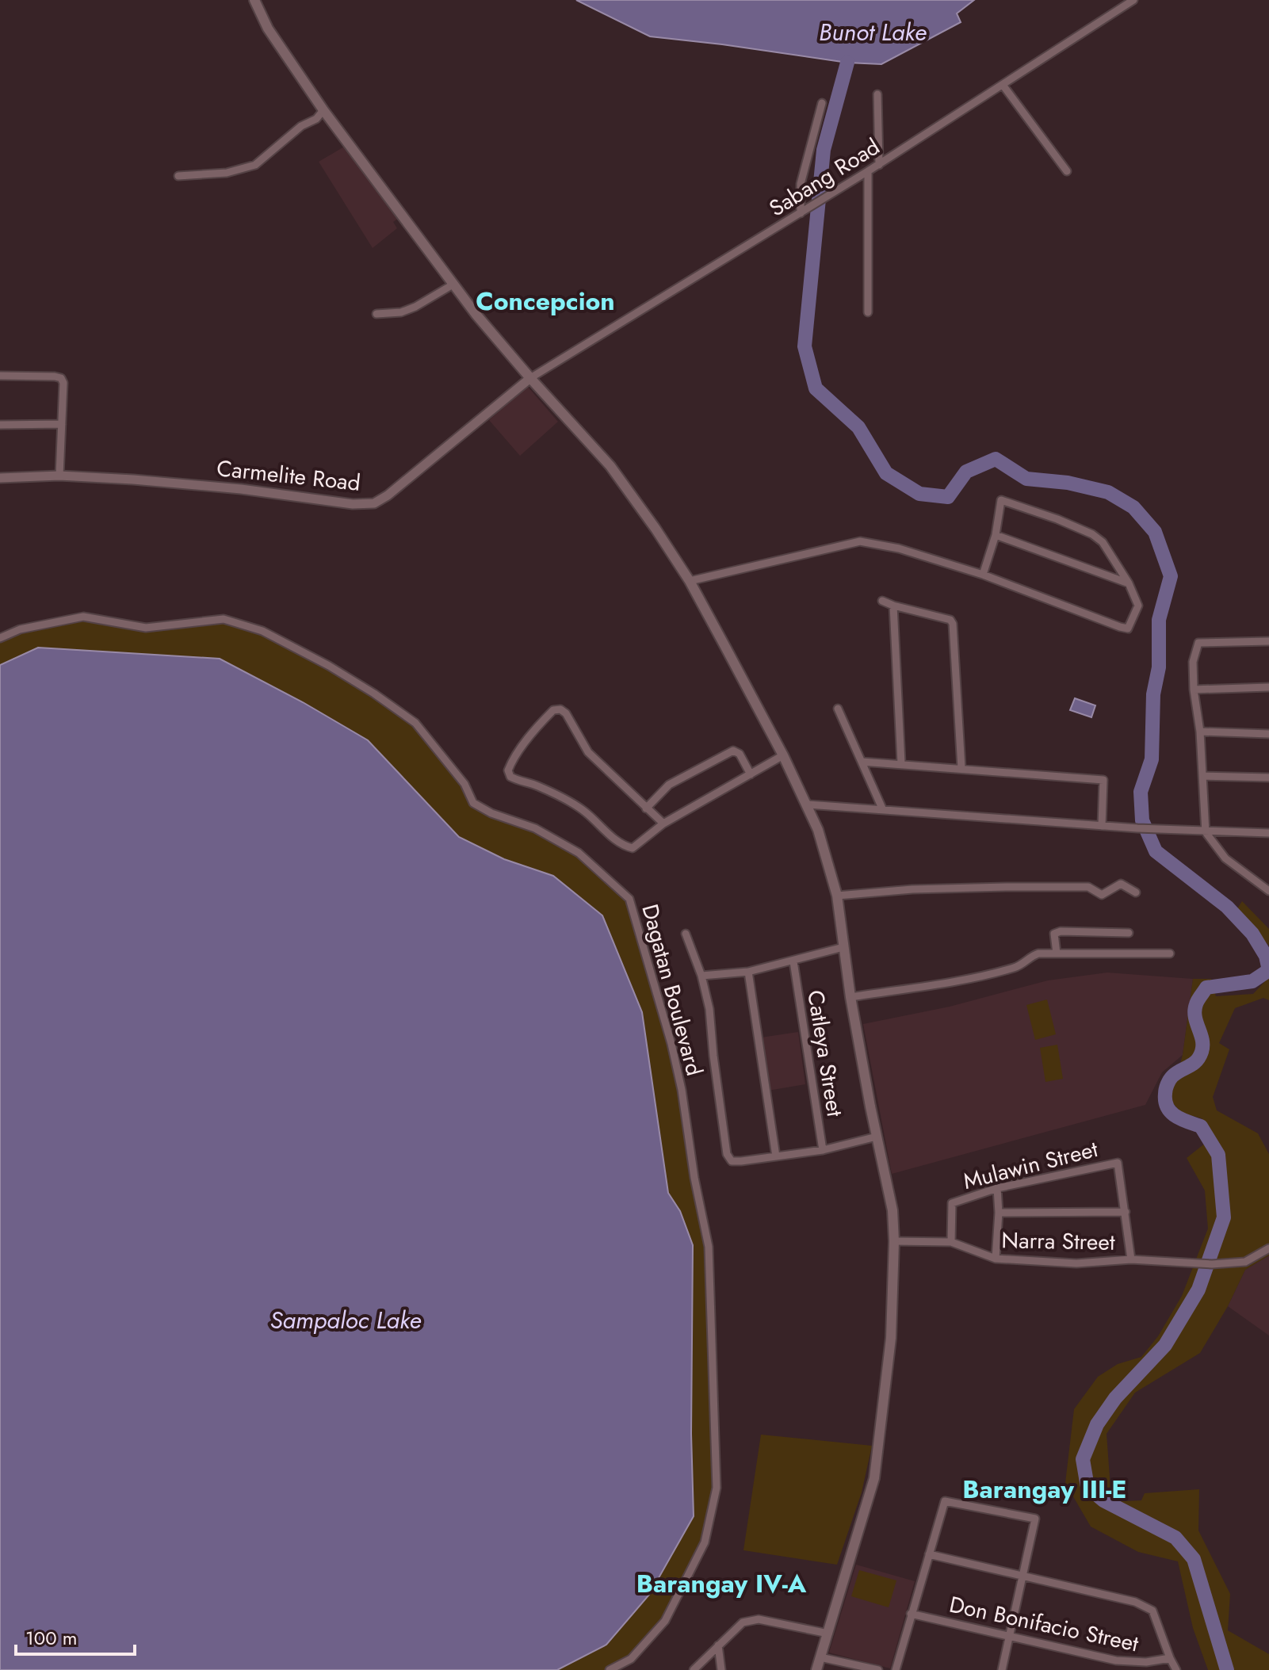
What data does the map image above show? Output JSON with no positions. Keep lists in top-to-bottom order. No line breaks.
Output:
{"streets":{"street":["Sabang Road","Carmelite Road","Dagatan Boulevard","Catleya Street","Mulawin Street","Narra Street","Don Bonifacio Street"]},"crossings":[["Sabang Road","Carmelite Road"],["Mulawin Street","Narra Street"]],"districts":["Concepcion","Barangay III-E","Barangay IV-A"],"water":["Bunot Lake","Sampaloc Lake"],"scale_bar":"100 m"}
